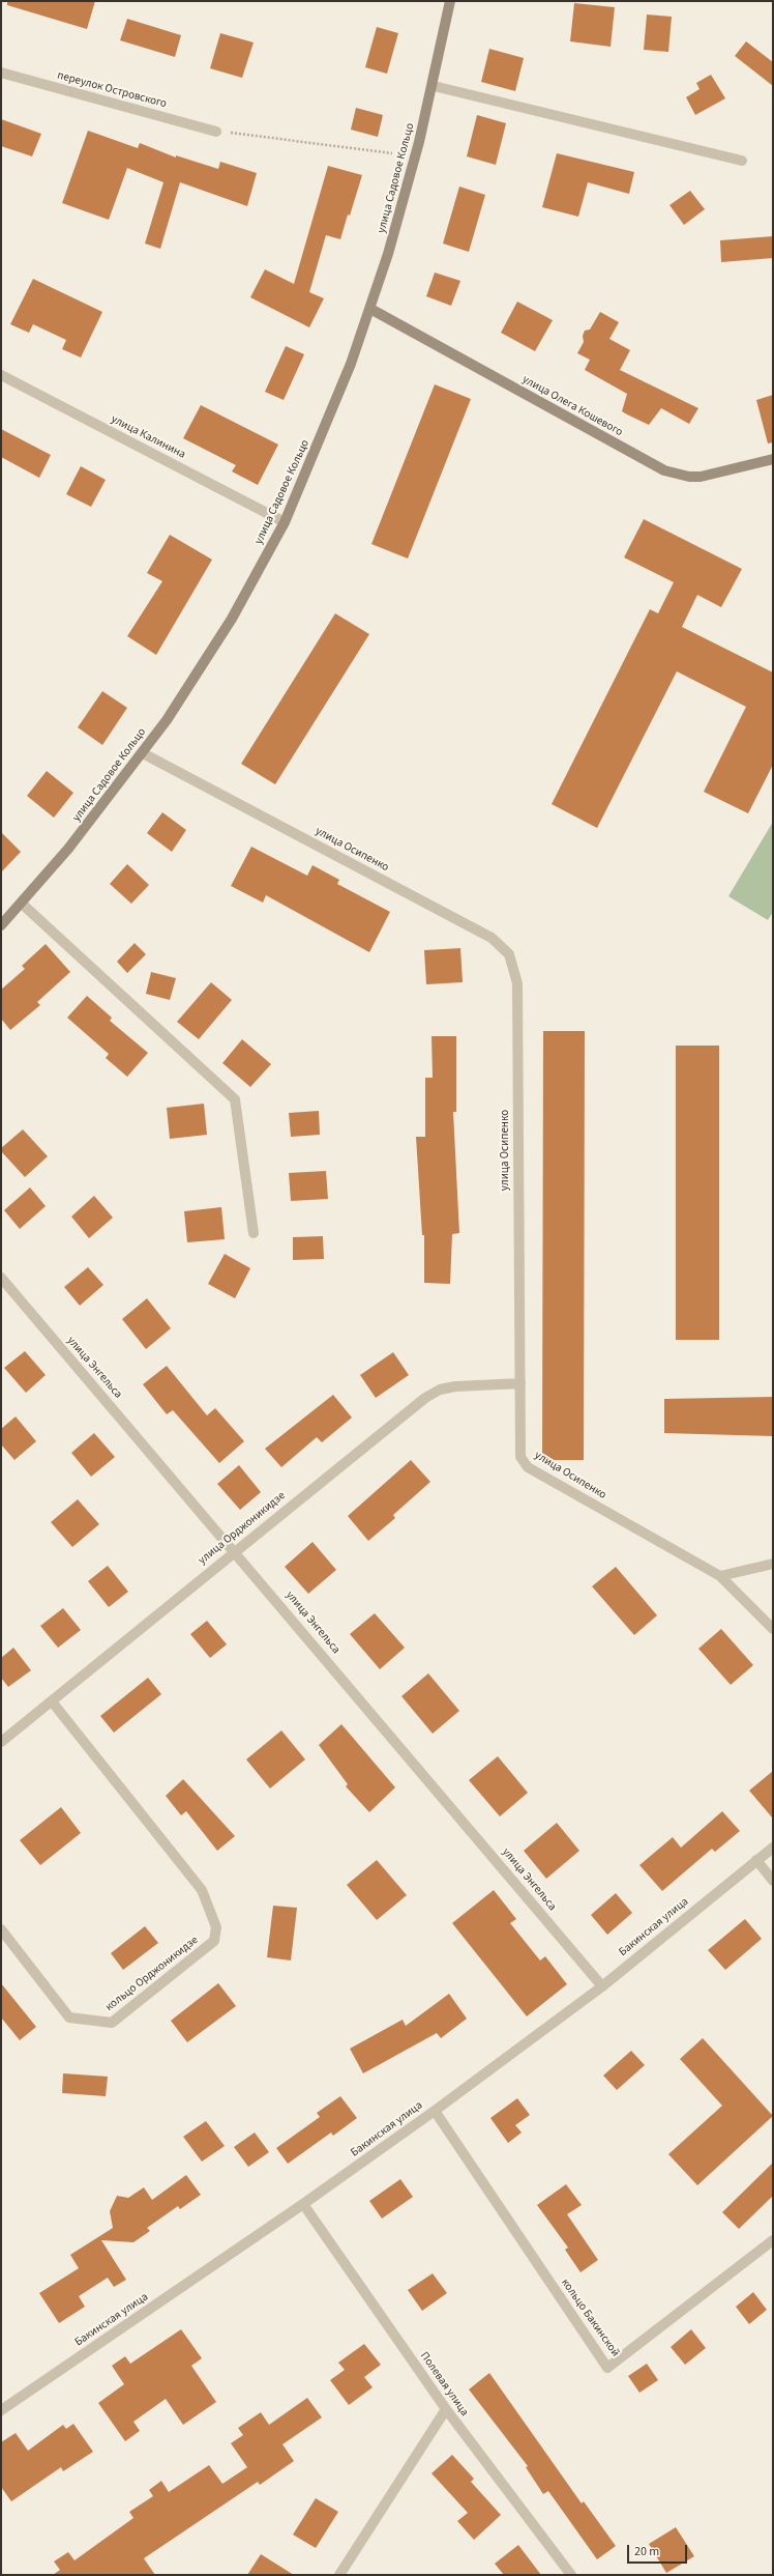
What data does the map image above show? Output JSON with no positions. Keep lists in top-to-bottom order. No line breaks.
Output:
{"streets":{"main road":["улица Садовое Кольцо","улица Олега Кошевого"],"street":["переулок Островского","улица Калинина","улица Осипенко","улица Энгельса","улица Орджоникидзе","Бакинская улица","кольцо Орджоникидзе","кольцо Бакинской","Полевая улица"]},"crossings":[["улица Садовое Кольцо","улица Олега Кошевого"],["улица Садовое Кольцо","улица Калинина"],["улица Садовое Кольцо","улица Осипенко"],["улица Осипенко","улица Орджоникидзе"],["улица Энгельса","улица Орджоникидзе"],["улица Энгельса","Бакинская улица"],["улица Орджоникидзе","кольцо Орджоникидзе"],["Бакинская улица","кольцо Бакинской"],["Бакинская улица","Полевая улица"]],"scale_bar":"20 m"}
